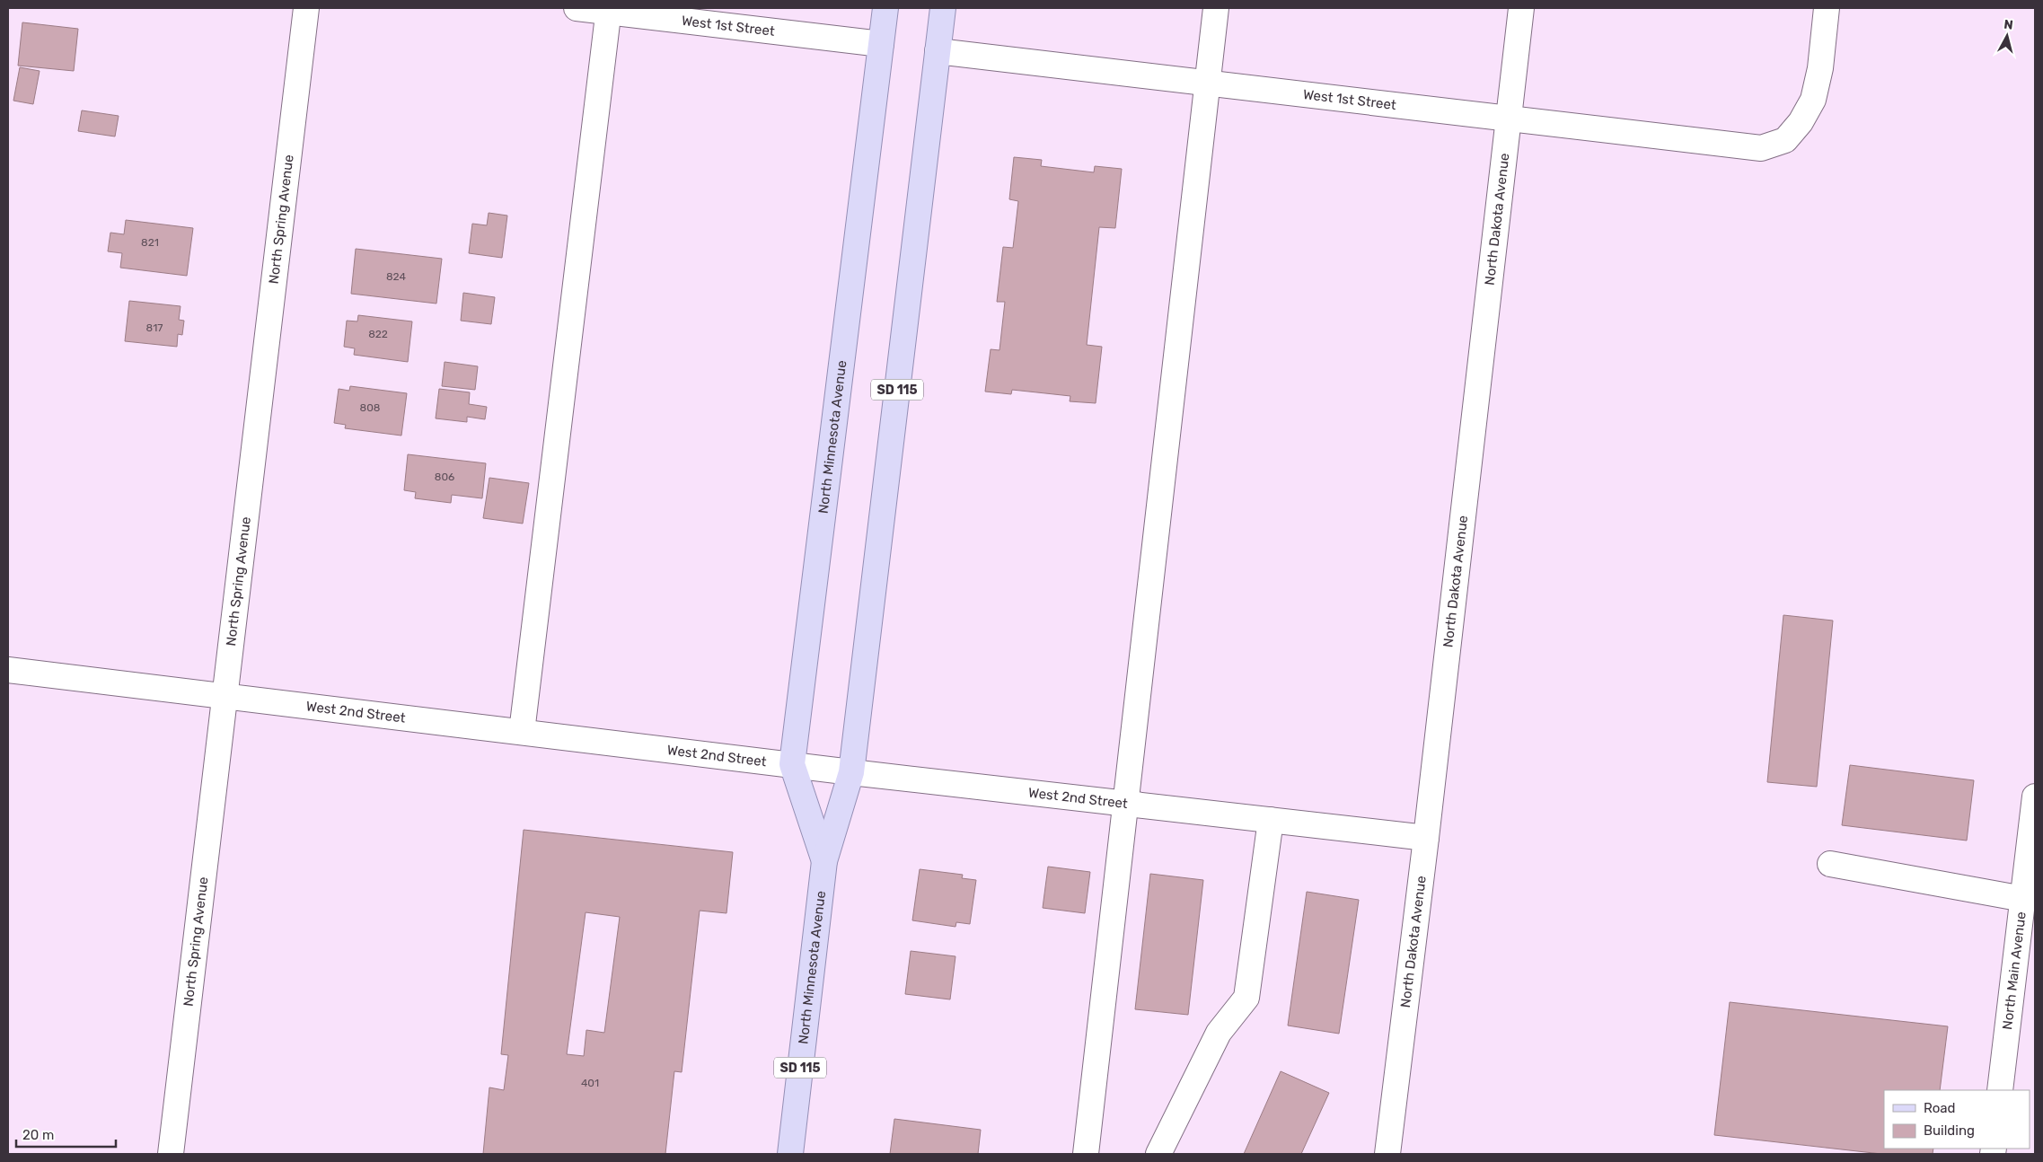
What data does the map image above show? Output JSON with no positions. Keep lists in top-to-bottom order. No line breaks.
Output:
{"streets":{"main road":["SD 115","North Minnesota Avenue"],"street":["West 1st Street","North Spring Avenue","North Dakota Avenue","West 2nd Street","North Main Avenue"]},"crossings":[["West 1st Street","North Dakota Avenue"],["West 1st Street","North Minnesota Avenue"],["North Spring Avenue","West 2nd Street"],["North Dakota Avenue","West 2nd Street"],["North Minnesota Avenue","West 2nd Street"]],"house_numbers":["821","824","817","822","808","806","401"],"legend":["Road","Building"],"scale_bar":"20 m","north":"top"}
